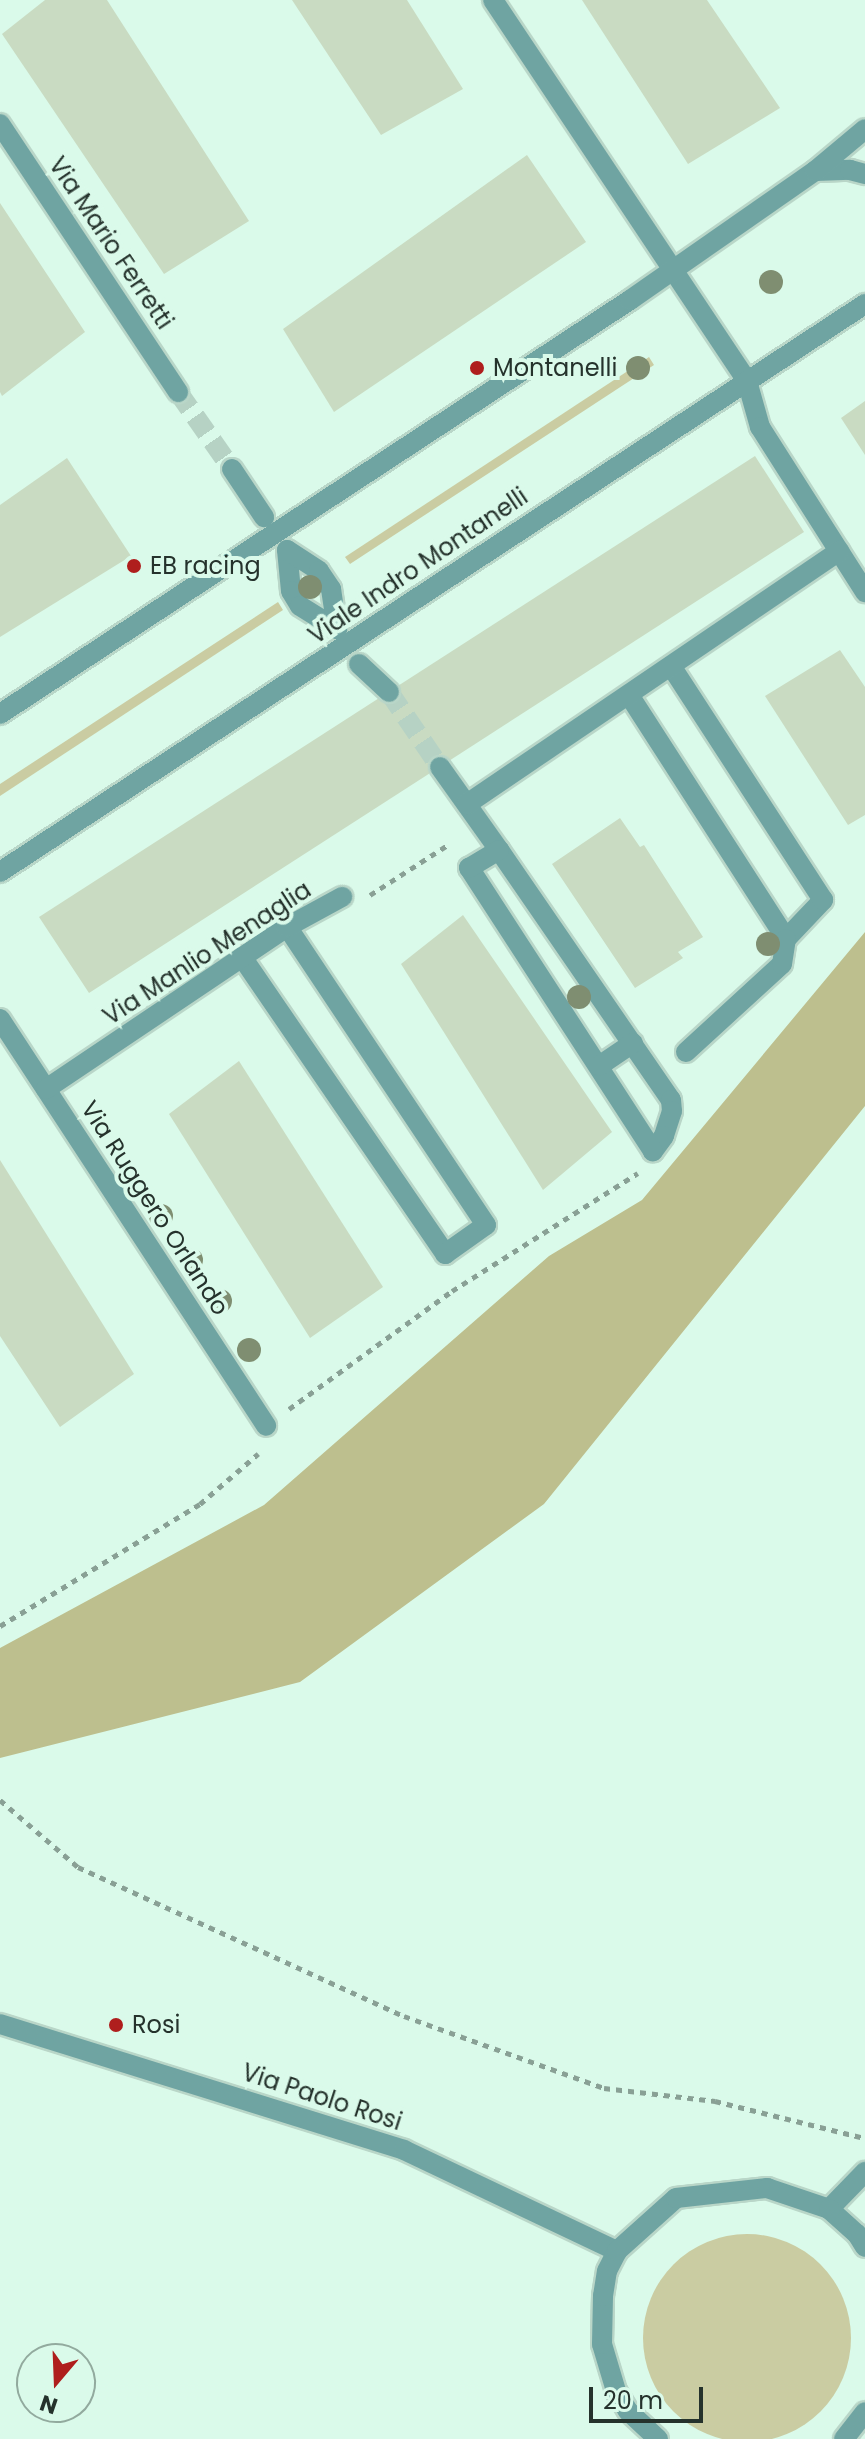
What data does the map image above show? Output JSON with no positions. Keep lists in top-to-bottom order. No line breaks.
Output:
{"streets":{"street":["Via Mario Ferretti","Viale Indro Montanelli","Via Manlio Menaglia","Via Ruggero Orlando","Via Paolo Rosi"]},"crossings":[["Via Manlio Menaglia","Via Ruggero Orlando"]],"places":["Montanelli","EB racing","Rosi"],"scale_bar":"20 m","north":"bottom"}
